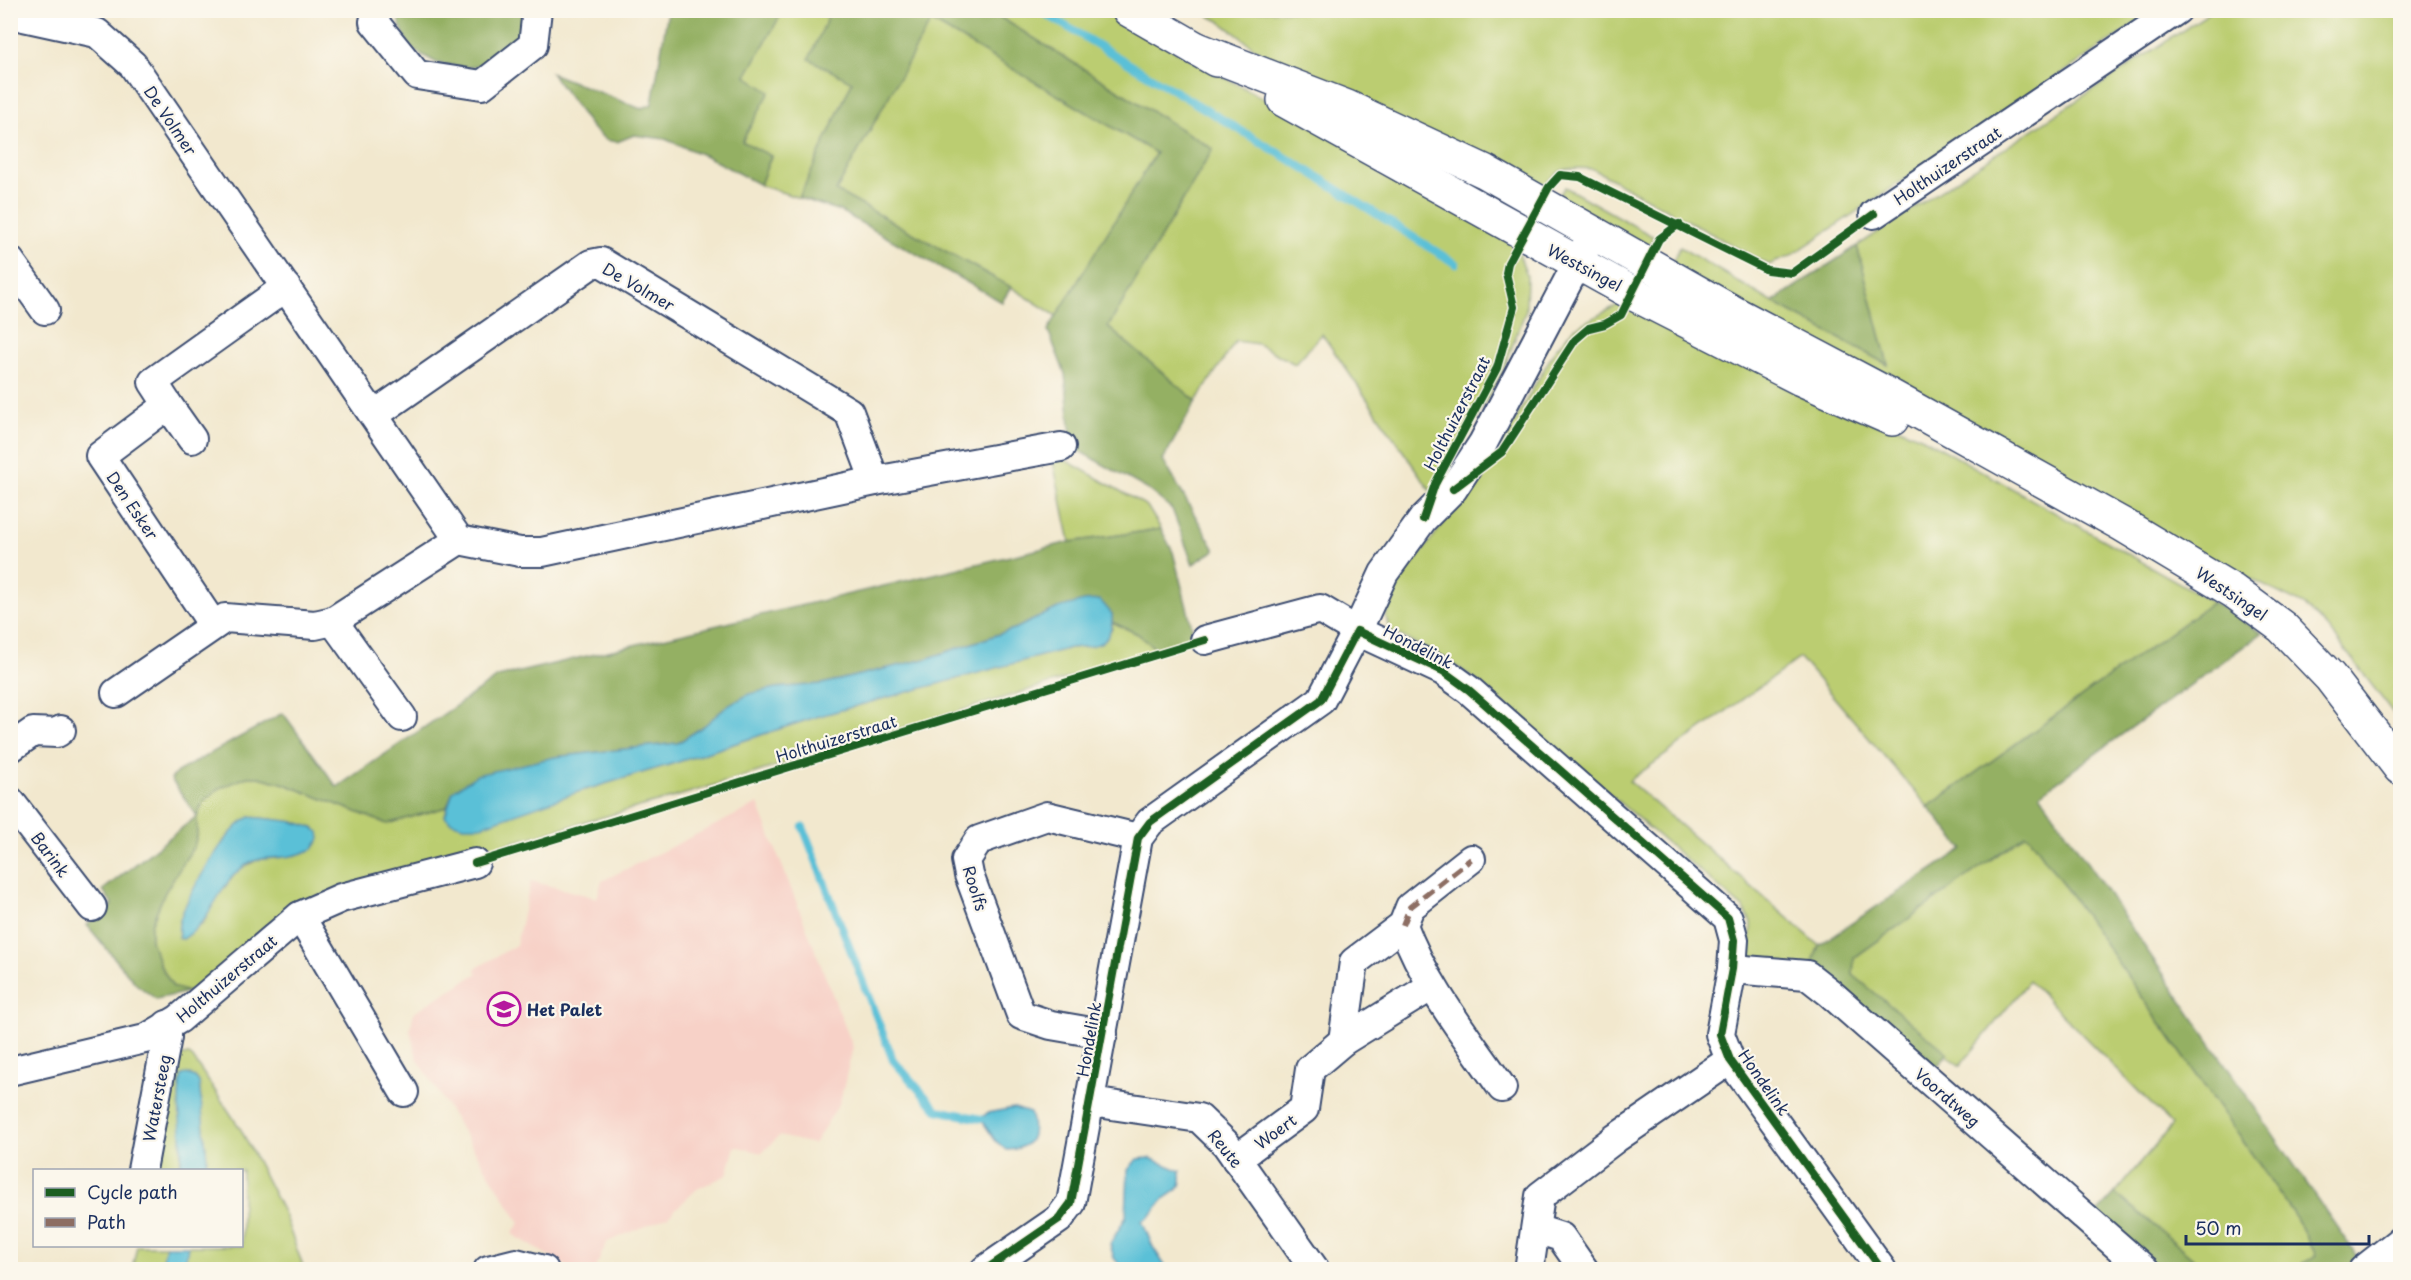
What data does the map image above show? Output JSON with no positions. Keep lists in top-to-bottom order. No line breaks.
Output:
{"streets":{"main road":["Westsingel"],"street":["De Volmer","Holthuizerstraat","Den Esker","Hondelink","Barink","Roolfs","Voordtweg","Watersteeg","Woert","Reute"]},"crossings":[["Holthuizerstraat","Westsingel"],["Holthuizerstraat","Hondelink"],["Holthuizerstraat","Watersteeg"],["Hondelink","Roolfs"],["Hondelink","Voordtweg"],["Hondelink","Reute"],["Woert","Reute"]],"places":{"school or university":["Het Palet"]},"legend":["Cycle path","Path"],"scale_bar":"50 m"}
